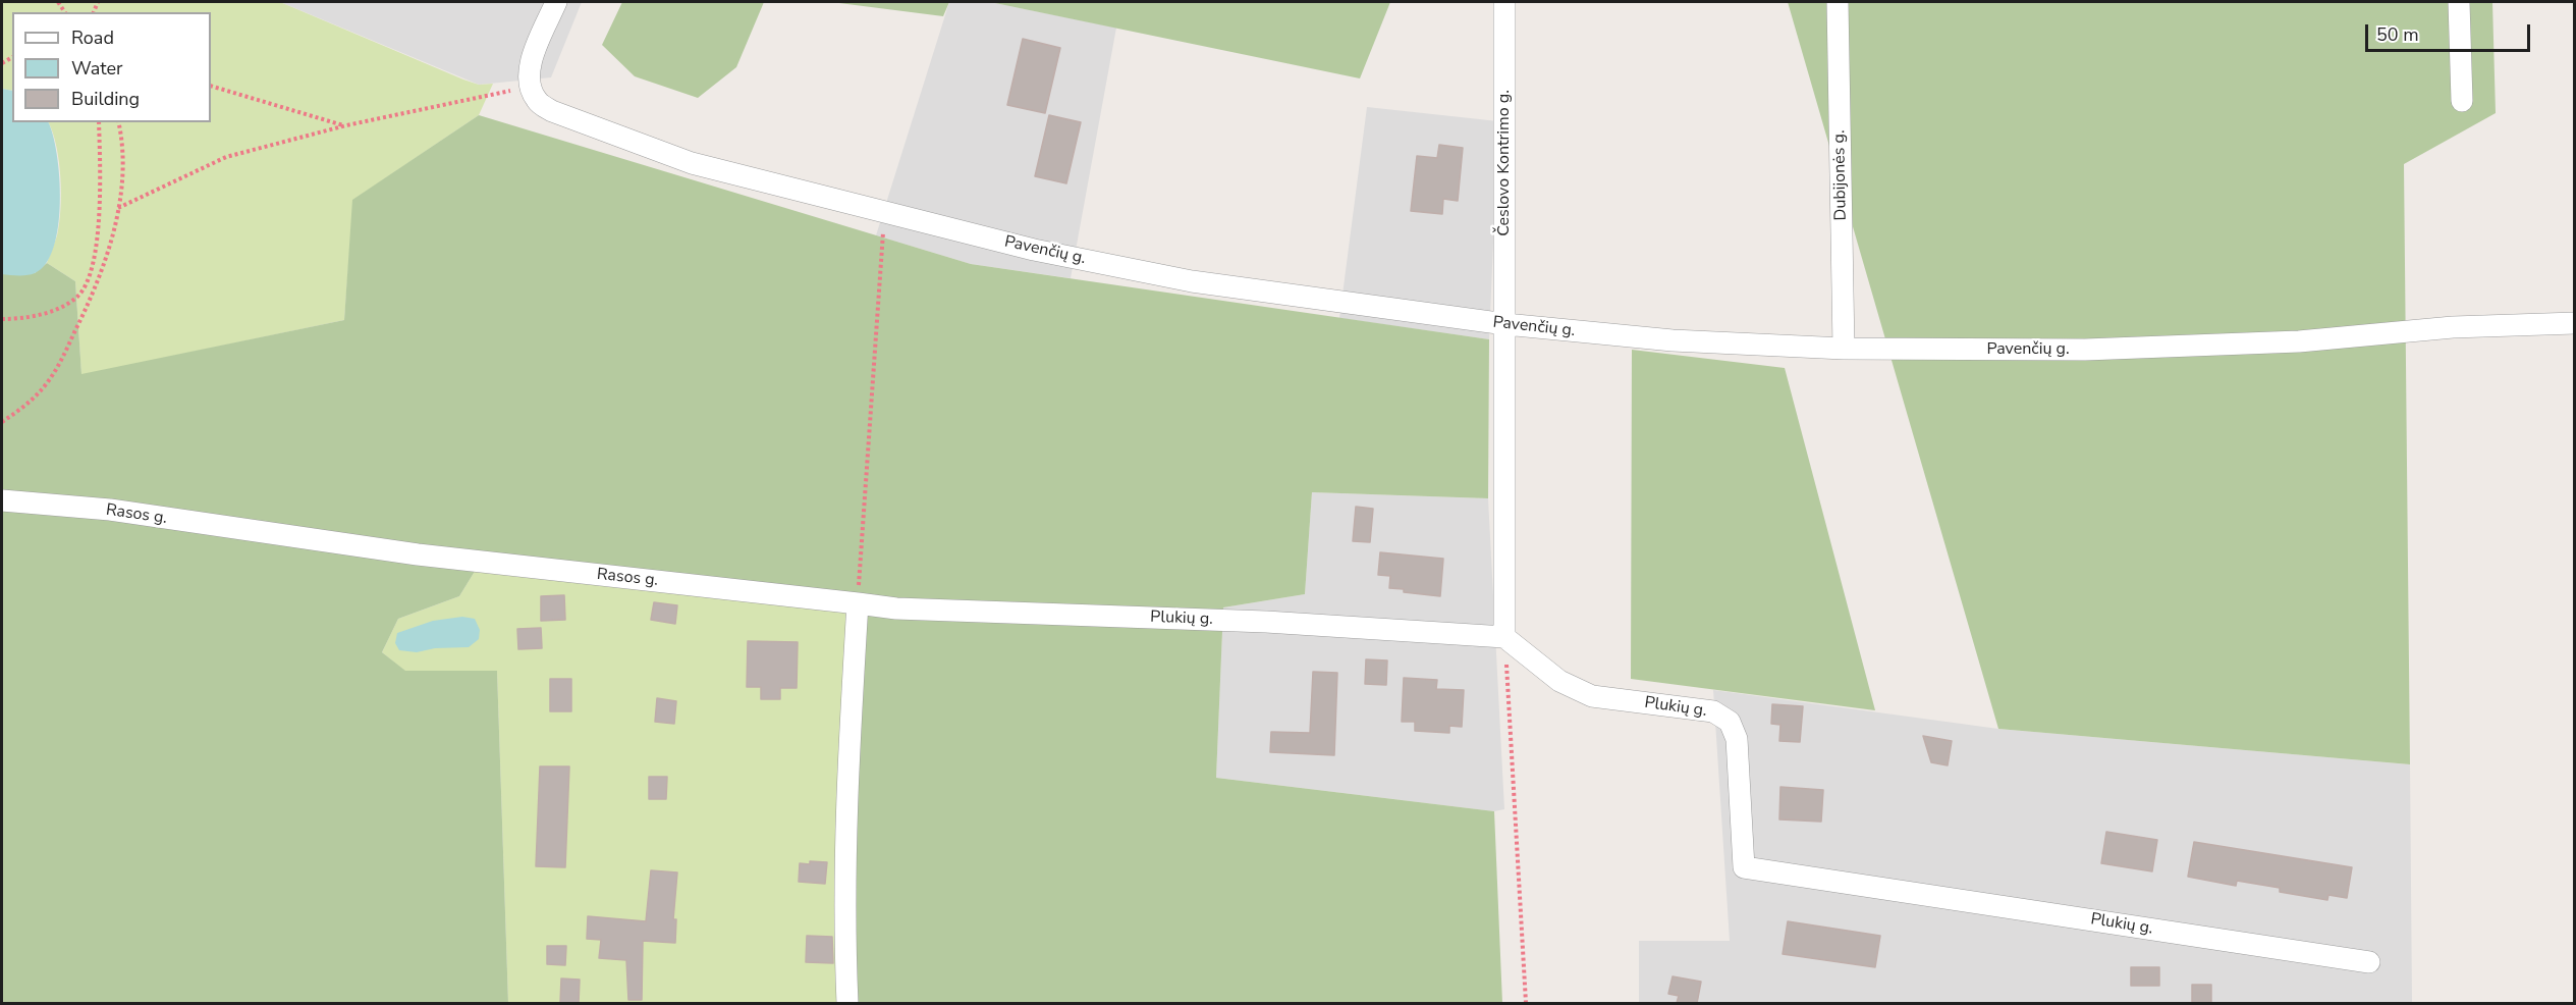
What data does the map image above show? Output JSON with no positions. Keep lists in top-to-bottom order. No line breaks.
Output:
{"streets":{"street":["Česlovo Kontrimo g.","Dubijonės g.","Pavenčių g.","Rasos g.","Plukių g."]},"crossings":[["Česlovo Kontrimo g.","Pavenčių g."],["Česlovo Kontrimo g.","Plukių g."],["Dubijonės g.","Pavenčių g."],["Rasos g.","Plukių g."]],"legend":["Road","Water","Building"],"scale_bar":"50 m"}
